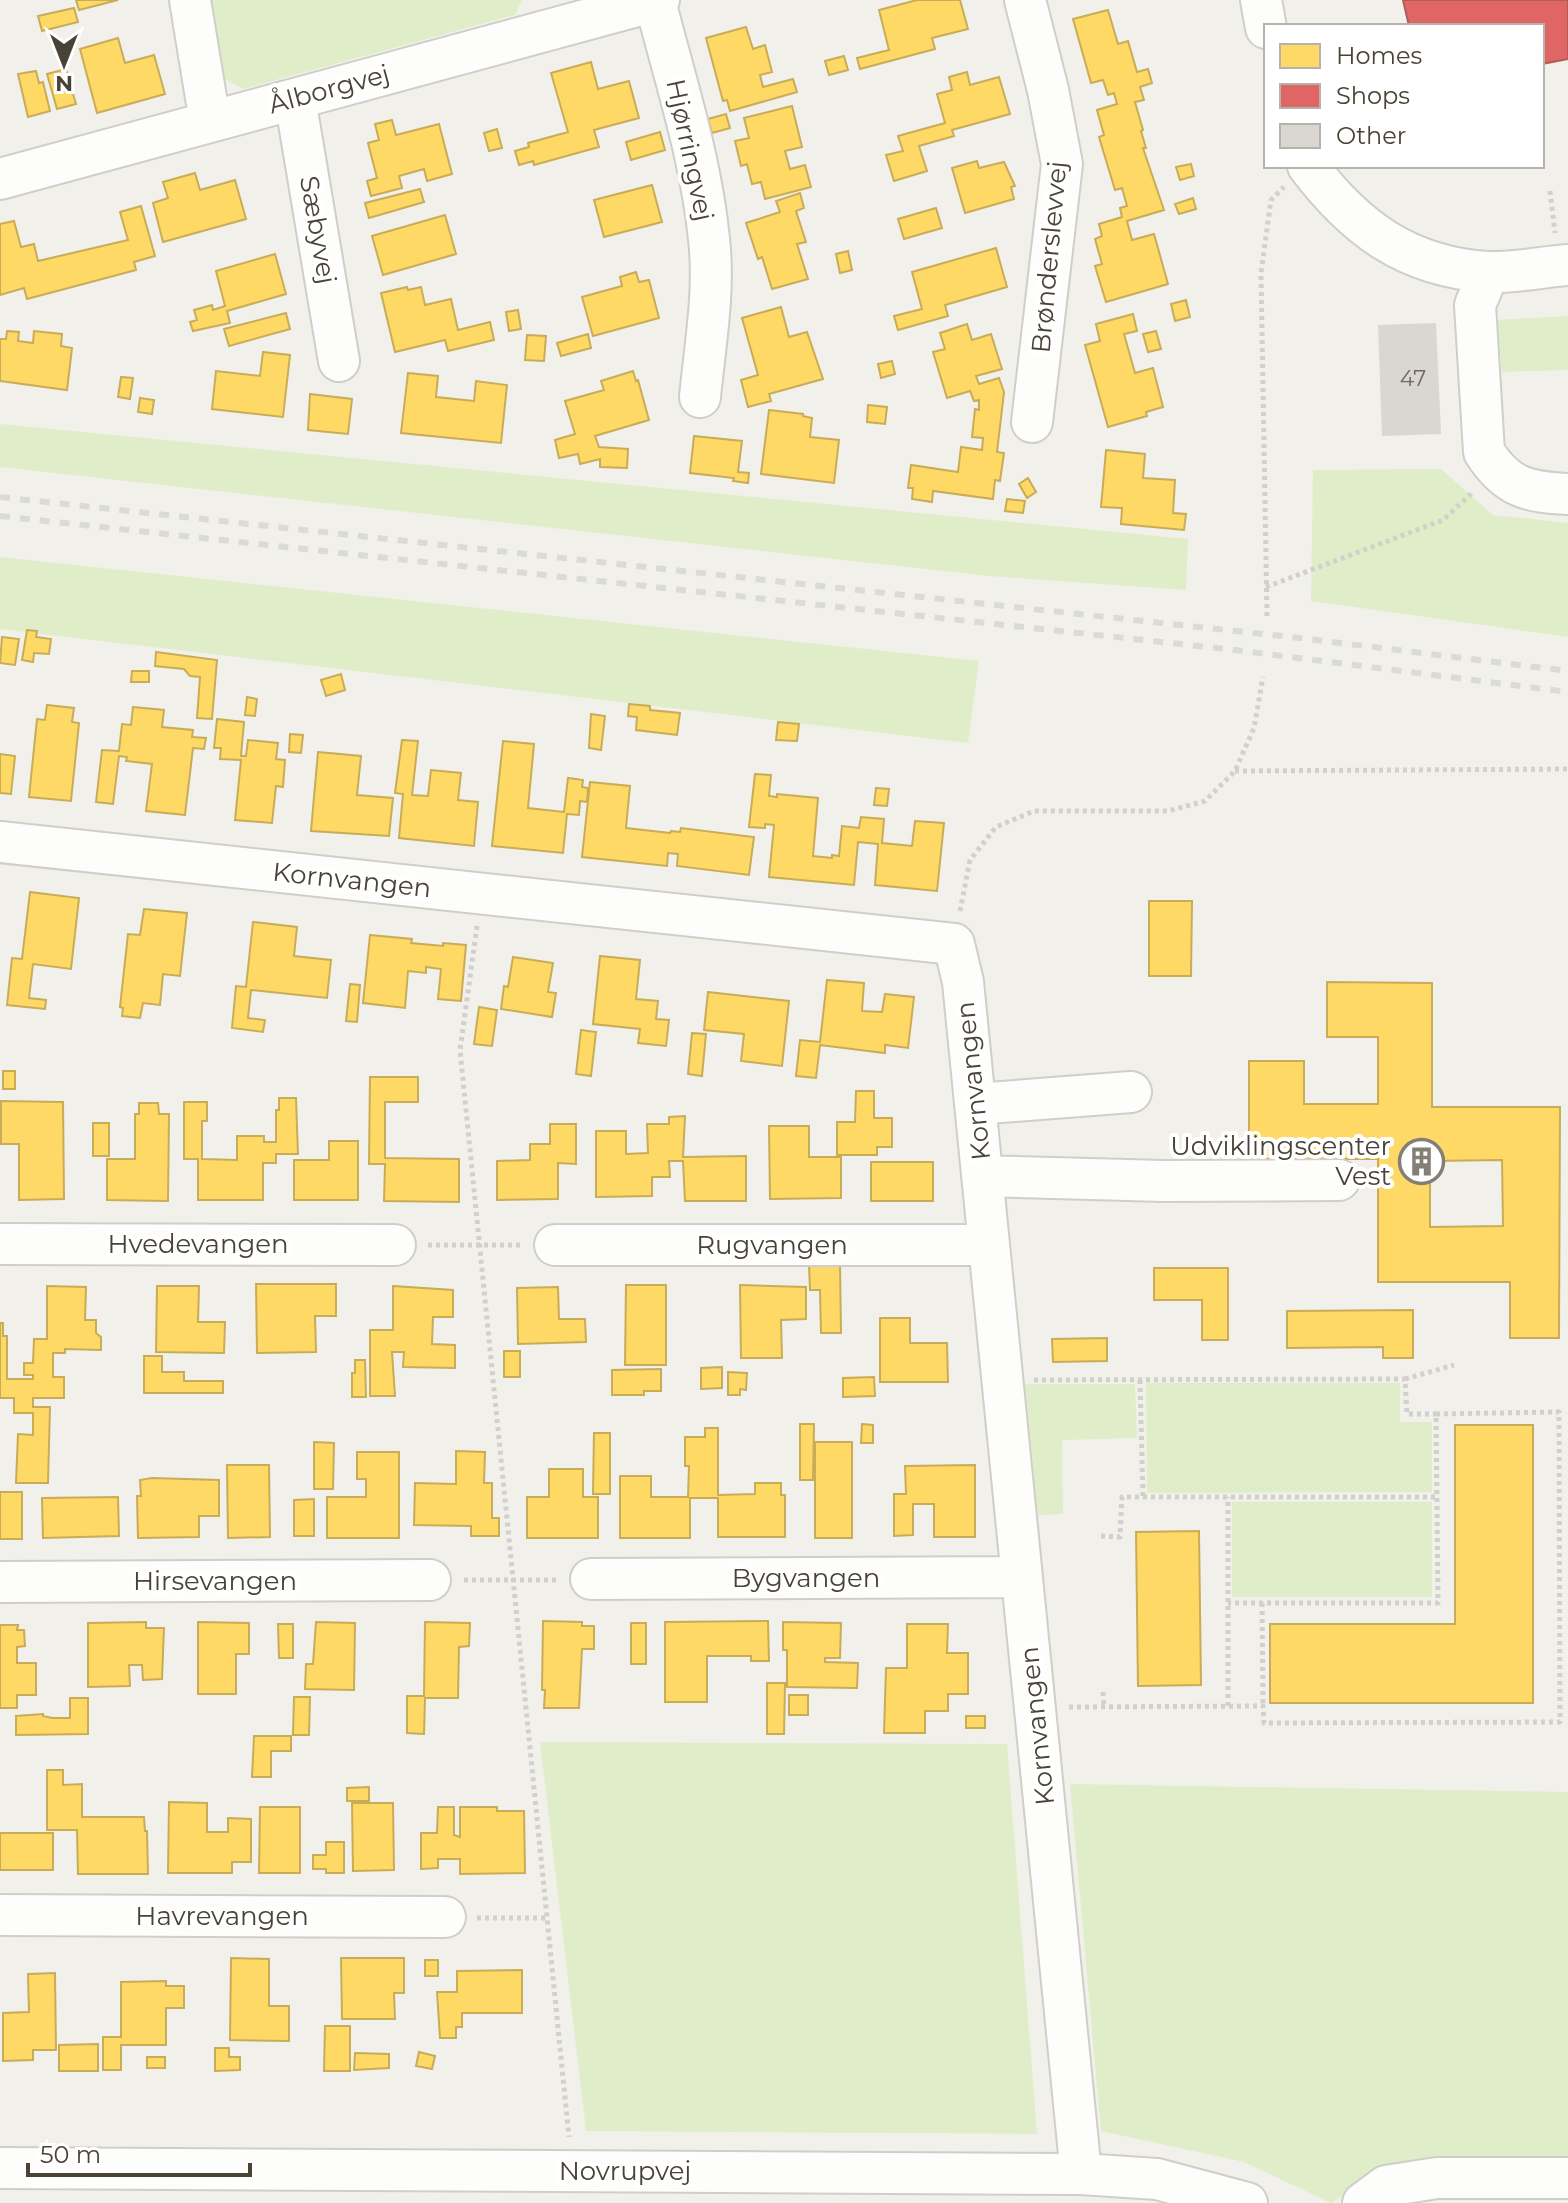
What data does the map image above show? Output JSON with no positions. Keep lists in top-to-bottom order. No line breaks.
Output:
{"streets":{"street":["Ålborgvej","Hjørringvej","Sæbyvej","Brønderslevvej","Kornvangen","Hvedevangen","Rugvangen","Bygvangen","Hirsevangen","Havrevangen","Novrupvej"]},"crossings":[["Ålborgvej","Hjørringvej"],["Ålborgvej","Sæbyvej"],["Kornvangen","Rugvangen"],["Kornvangen","Bygvangen"],["Kornvangen","Novrupvej"]],"places":{"building":["Udviklingscenter Vest"]},"house_numbers":["47"],"legend":["Homes","Shops","Other"],"scale_bar":"50 m","north":"bottom"}
